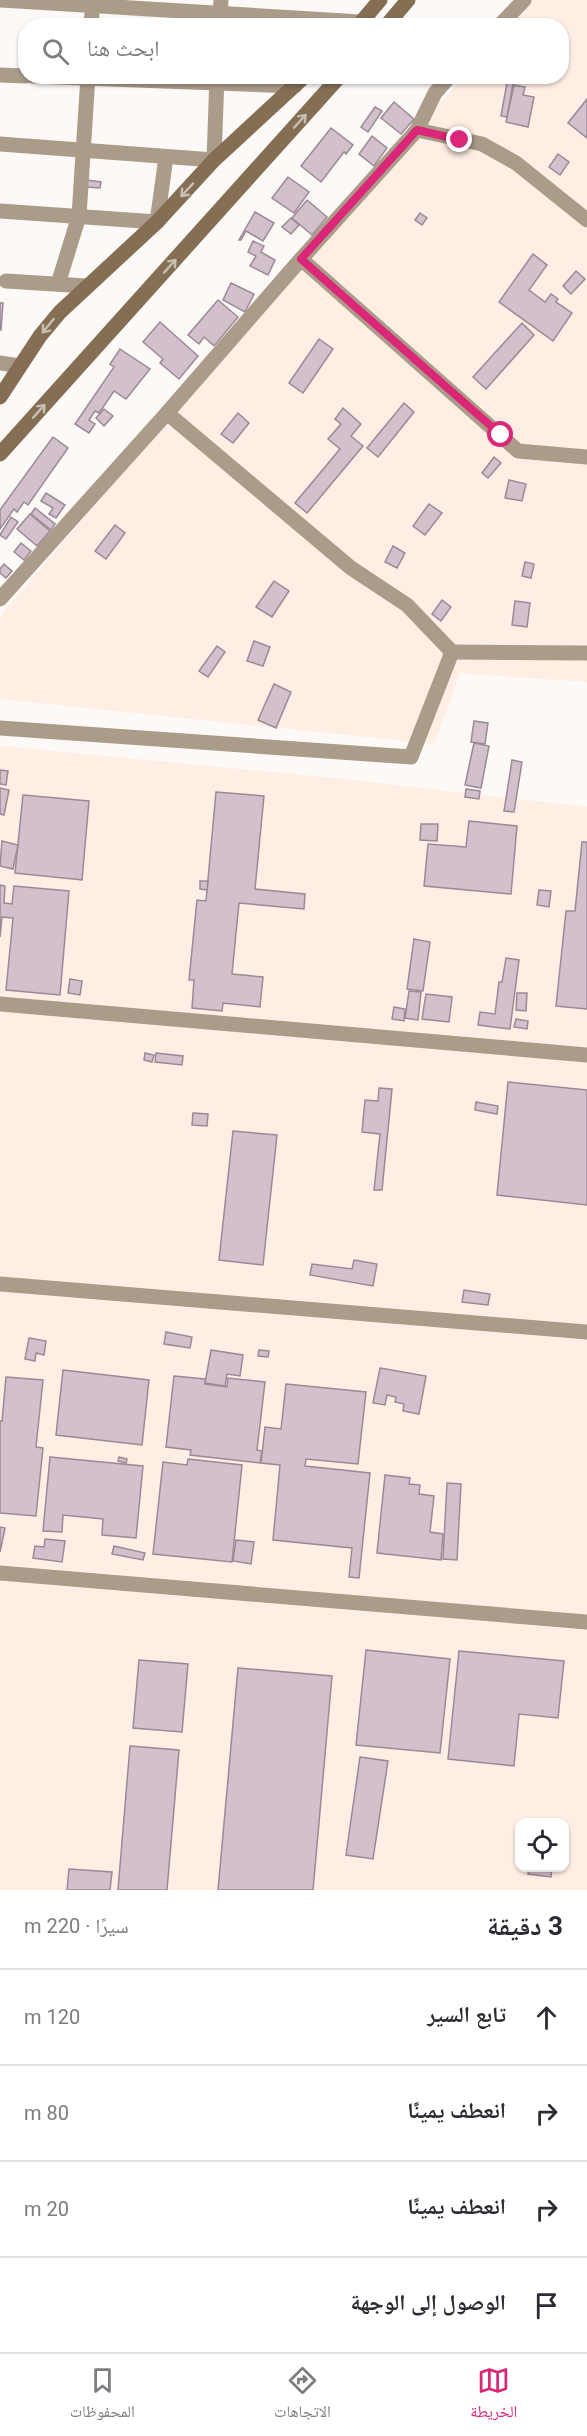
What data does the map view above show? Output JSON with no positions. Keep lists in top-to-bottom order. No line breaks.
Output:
{"page":{"search":"ابحث هنا","heading":["3 دقيقة","سيرًا · 220 m"],"list":[["تابع السير","120 m"],["انعطف يمينًا","80 m"],["انعطف يمينًا","20 m"],"الوصول إلى الوجهة"],"nav":["الخريطة","الاتجاهات","المحفوظات"]}}
